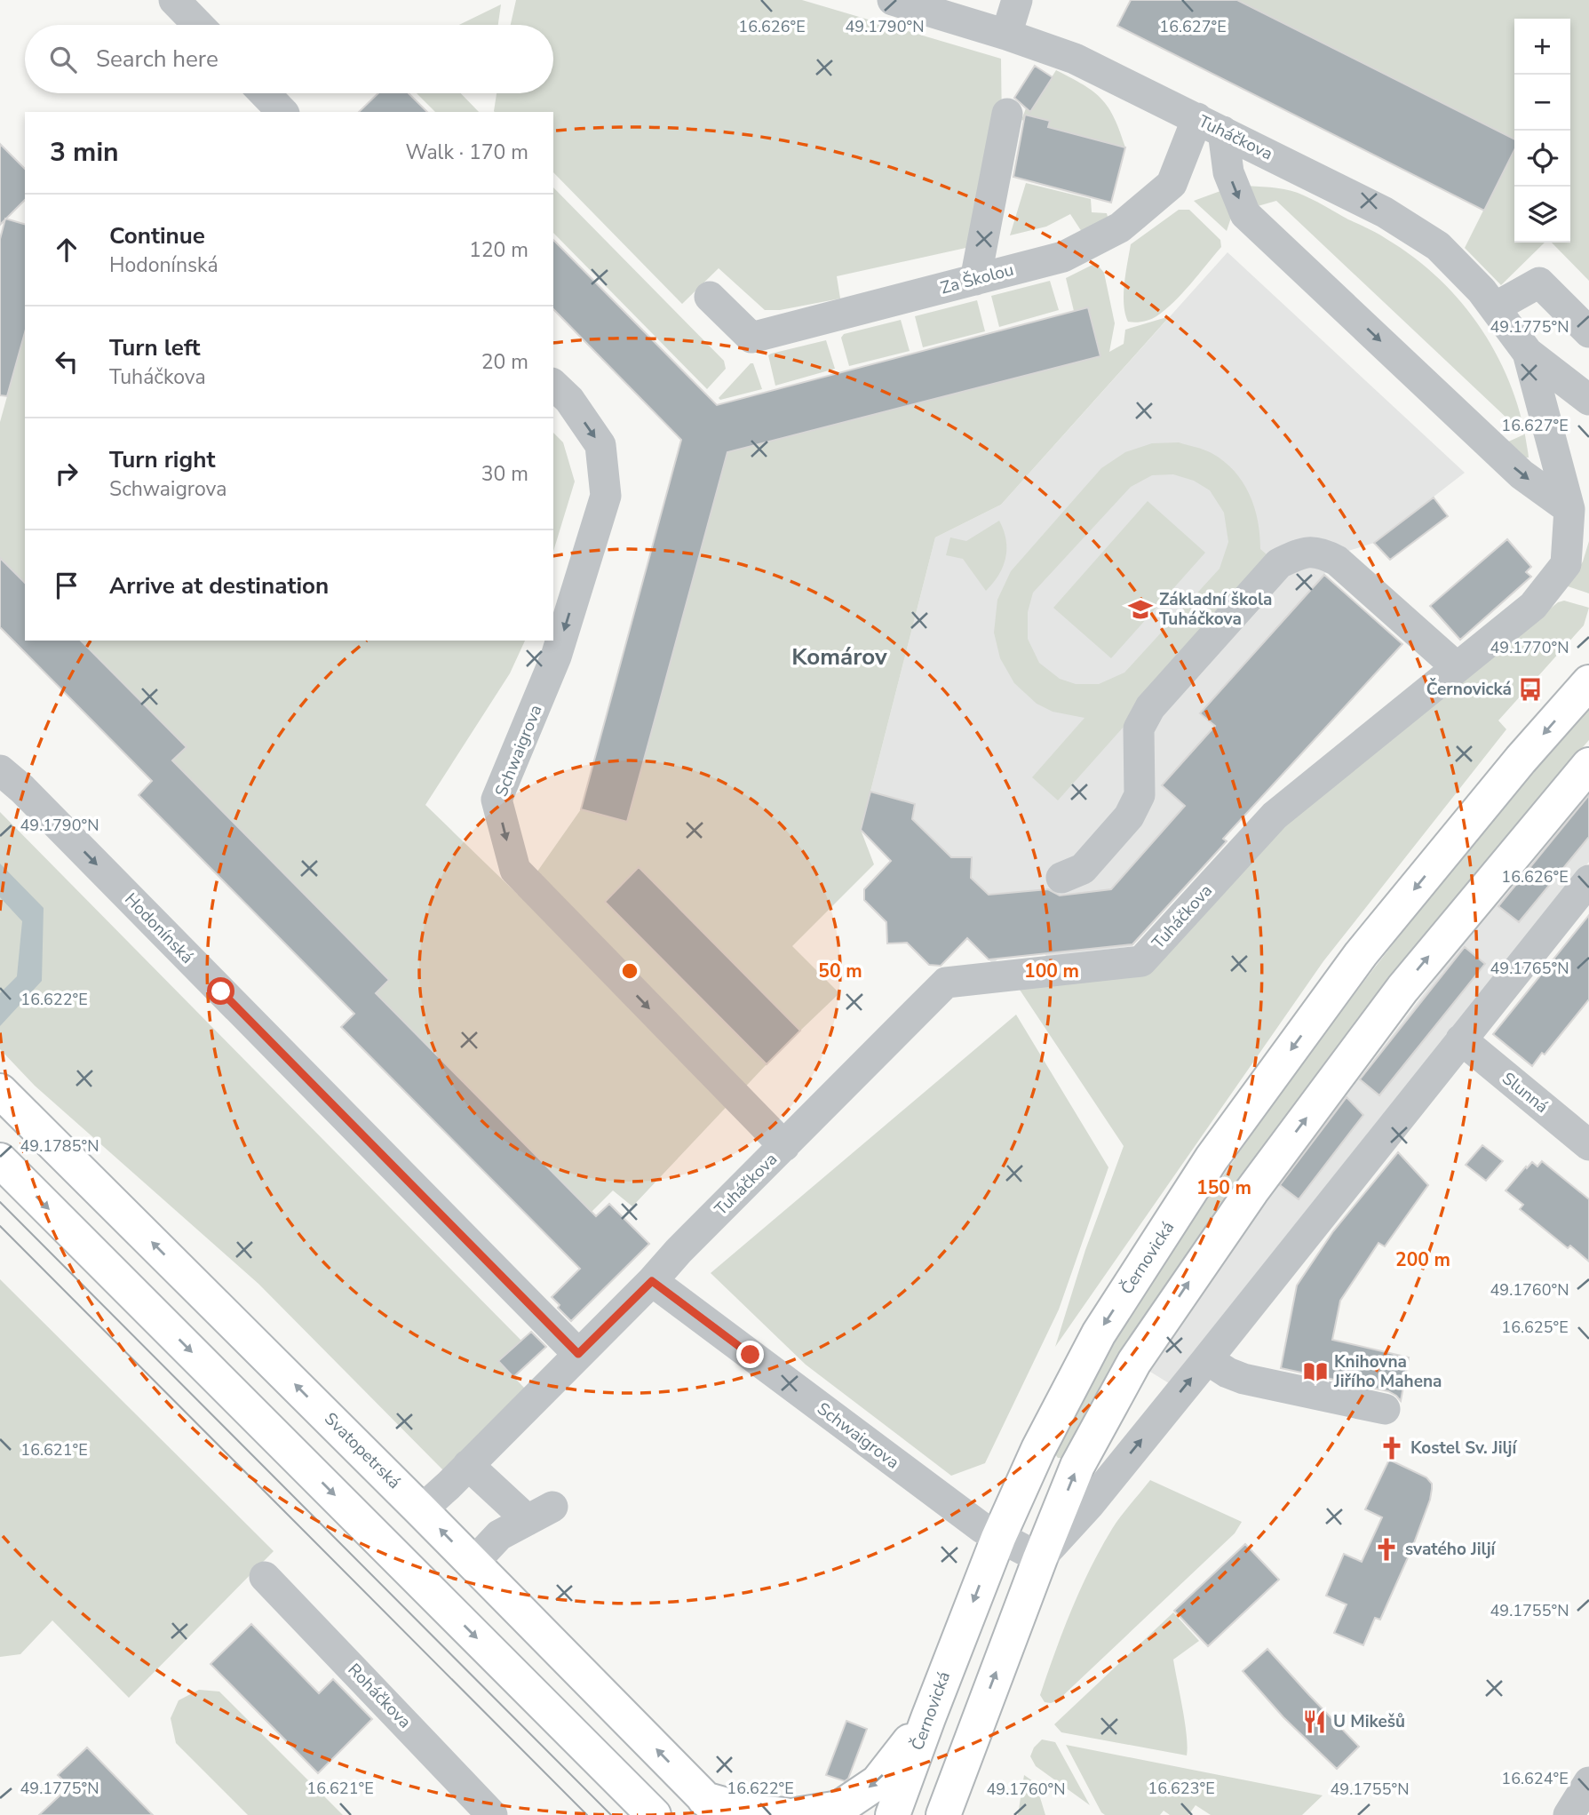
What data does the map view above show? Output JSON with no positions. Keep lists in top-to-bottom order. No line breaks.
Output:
{"streets":{"main road":["Černovická","Svatopetrská"],"street":["Tuháčkova","Za Školou","Schwaigrova","Hodonínská","Slunná","Roháčkova"]},"crossings":[["Tuháčkova","Za Školou"],["Tuháčkova","Schwaigrova"],["Tuháčkova","Hodonínská"],["Tuháčkova","Svatopetrská"],["Schwaigrova","Černovická"]],"one_way":["Schwaigrova","Hodonínská"],"districts":["Komárov"],"places":{"school or university":["Základní škola Tuháčkova"],"bus stop":["Černovická"],"library":["Knihovna Jiřího Mahena"],"church":["Kostel Sv. Jiljí","svatého Jiljí"],"restaurant":["U Mikešů"]},"page":{"map_buttons":["+","−"],"search":"Search here","heading":["3 min","Walk · 170 m"],"list":[["Continue","Hodonínská","120 m"],["Turn left","Tuháčkova","20 m"],["Turn right","Schwaigrova","30 m"],"Arrive at destination"]},"coordinates":["49.1790°N","16.626°E","16.627°E","49.1775°N","49.1770°N","49.1765°N","16.622°E","49.1785°N","49.1760°N","16.625°E","16.621°E","49.1755°N","16.624°E","16.623°E"],"rings":["50 m","100 m","150 m","200 m"]}
